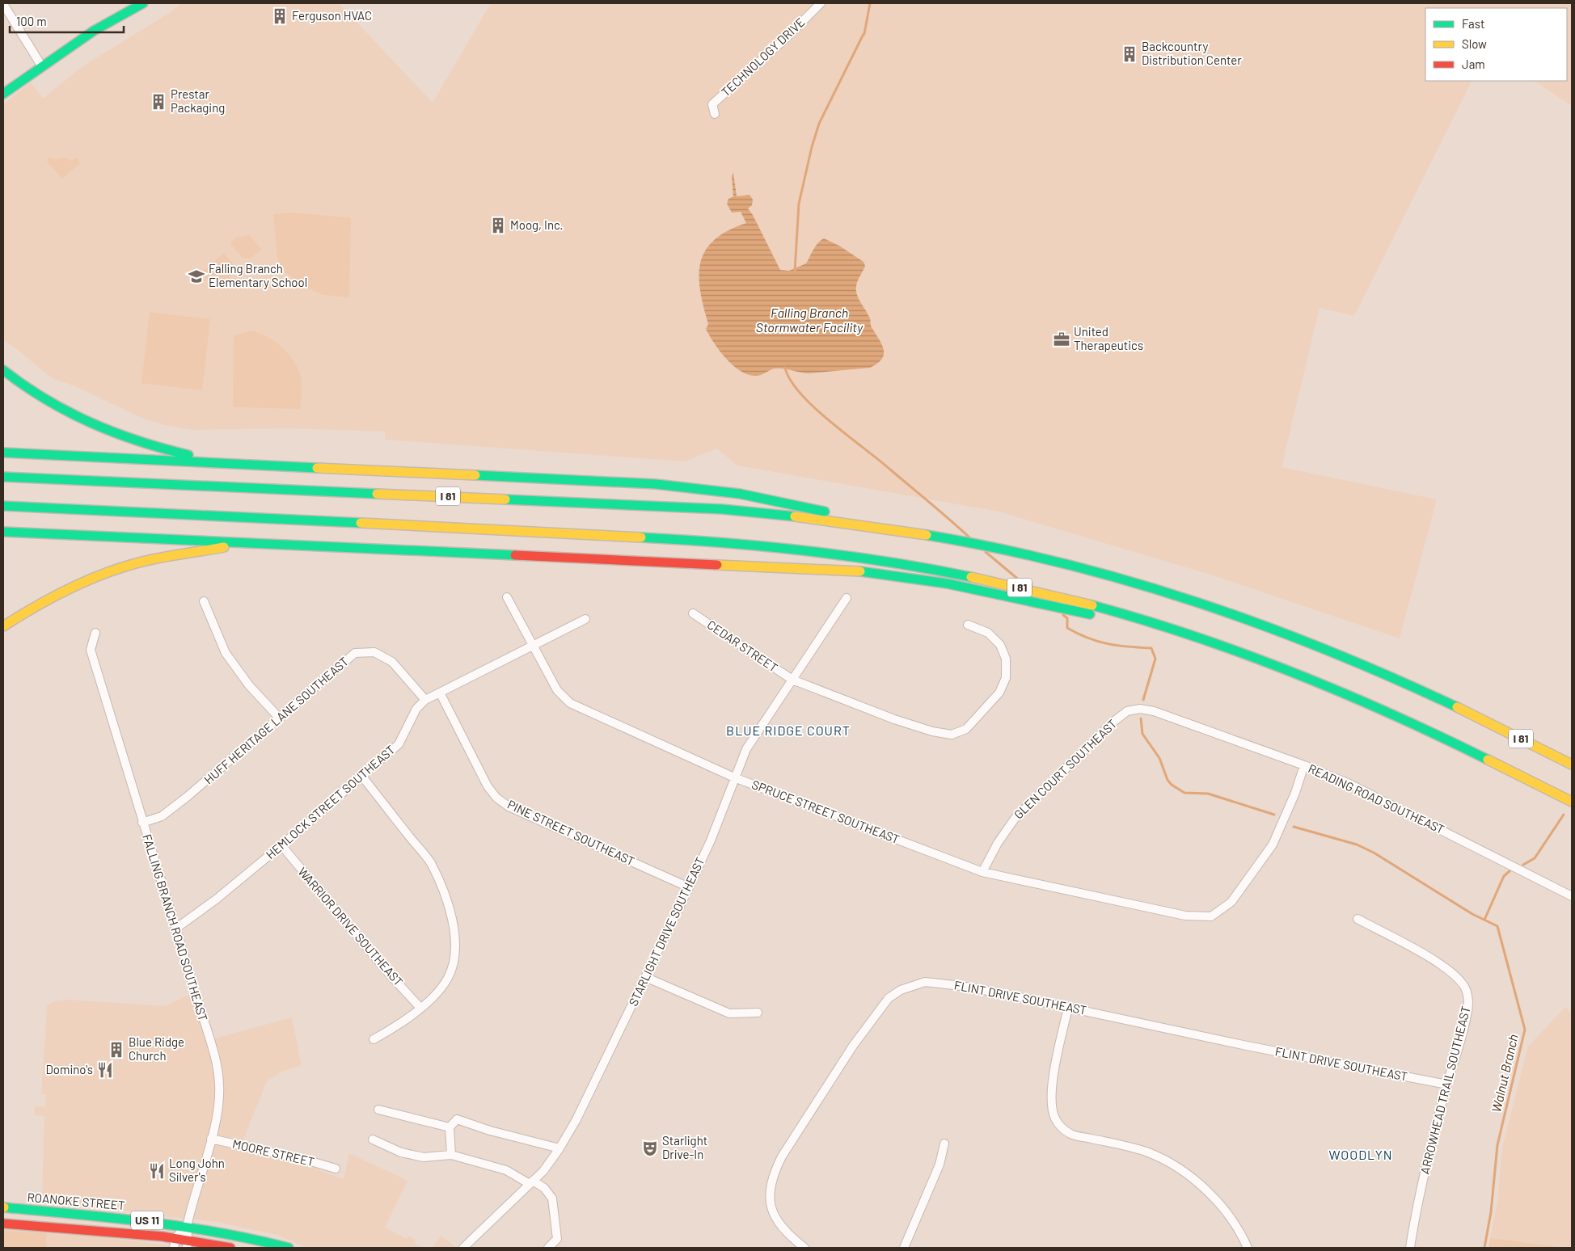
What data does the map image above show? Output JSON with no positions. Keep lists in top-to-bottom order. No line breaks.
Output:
{"streets":{"main road":["I 81","ROANOKE STREET","US 11"],"street":["TECHNOLOGY DRIVE","CEDAR STREET","HUFF HERITAGE LANE SOUTHEAST","GLEN COURT SOUTHEAST","READING ROAD SOUTHEAST","HEMLOCK STREET SOUTHEAST","SPRUCE STREET SOUTHEAST","PINE STREET SOUTHEAST","WARRIOR DRIVE SOUTHEAST","FALLING BRANCH ROAD SOUTHEAST","STARLIGHT DRIVE SOUTHEAST","FLINT DRIVE SOUTHEAST","ARROWHEAD TRAIL SOUTHEAST","MOORE STREET"]},"crossings":[["CEDAR STREET","STARLIGHT DRIVE SOUTHEAST"],["HUFF HERITAGE LANE SOUTHEAST","HEMLOCK STREET SOUTHEAST"],["HUFF HERITAGE LANE SOUTHEAST","FALLING BRANCH ROAD SOUTHEAST"],["GLEN COURT SOUTHEAST","READING ROAD SOUTHEAST"],["GLEN COURT SOUTHEAST","SPRUCE STREET SOUTHEAST"],["READING ROAD SOUTHEAST","SPRUCE STREET SOUTHEAST"],["HEMLOCK STREET SOUTHEAST","SPRUCE STREET SOUTHEAST"],["HEMLOCK STREET SOUTHEAST","PINE STREET SOUTHEAST"],["HEMLOCK STREET SOUTHEAST","WARRIOR DRIVE SOUTHEAST"],["HEMLOCK STREET SOUTHEAST","FALLING BRANCH ROAD SOUTHEAST"],["SPRUCE STREET SOUTHEAST","STARLIGHT DRIVE SOUTHEAST"],["PINE STREET SOUTHEAST","STARLIGHT DRIVE SOUTHEAST"],["FALLING BRANCH ROAD SOUTHEAST","MOORE STREET"],["FALLING BRANCH ROAD SOUTHEAST","ROANOKE STREET"],["FLINT DRIVE SOUTHEAST","ARROWHEAD TRAIL SOUTHEAST"]],"districts":["BLUE RIDGE COURT","WOODLYN"],"water":["Falling Branch Stormwater Facility","Walnut Branch"],"places":{"building":["Ferguson HVAC","Backcountry Distribution Center","Prestar Packaging","Moog, Inc.","Blue Ridge Church"],"school or university":["Falling Branch Elementary School"],"office":["United Therapeutics"],"restaurant":["Domino's","Long John Silver's"],"theatre":["Starlight Drive-In"]},"legend":["Fast","Slow","Jam"],"scale_bar":"100 m"}
